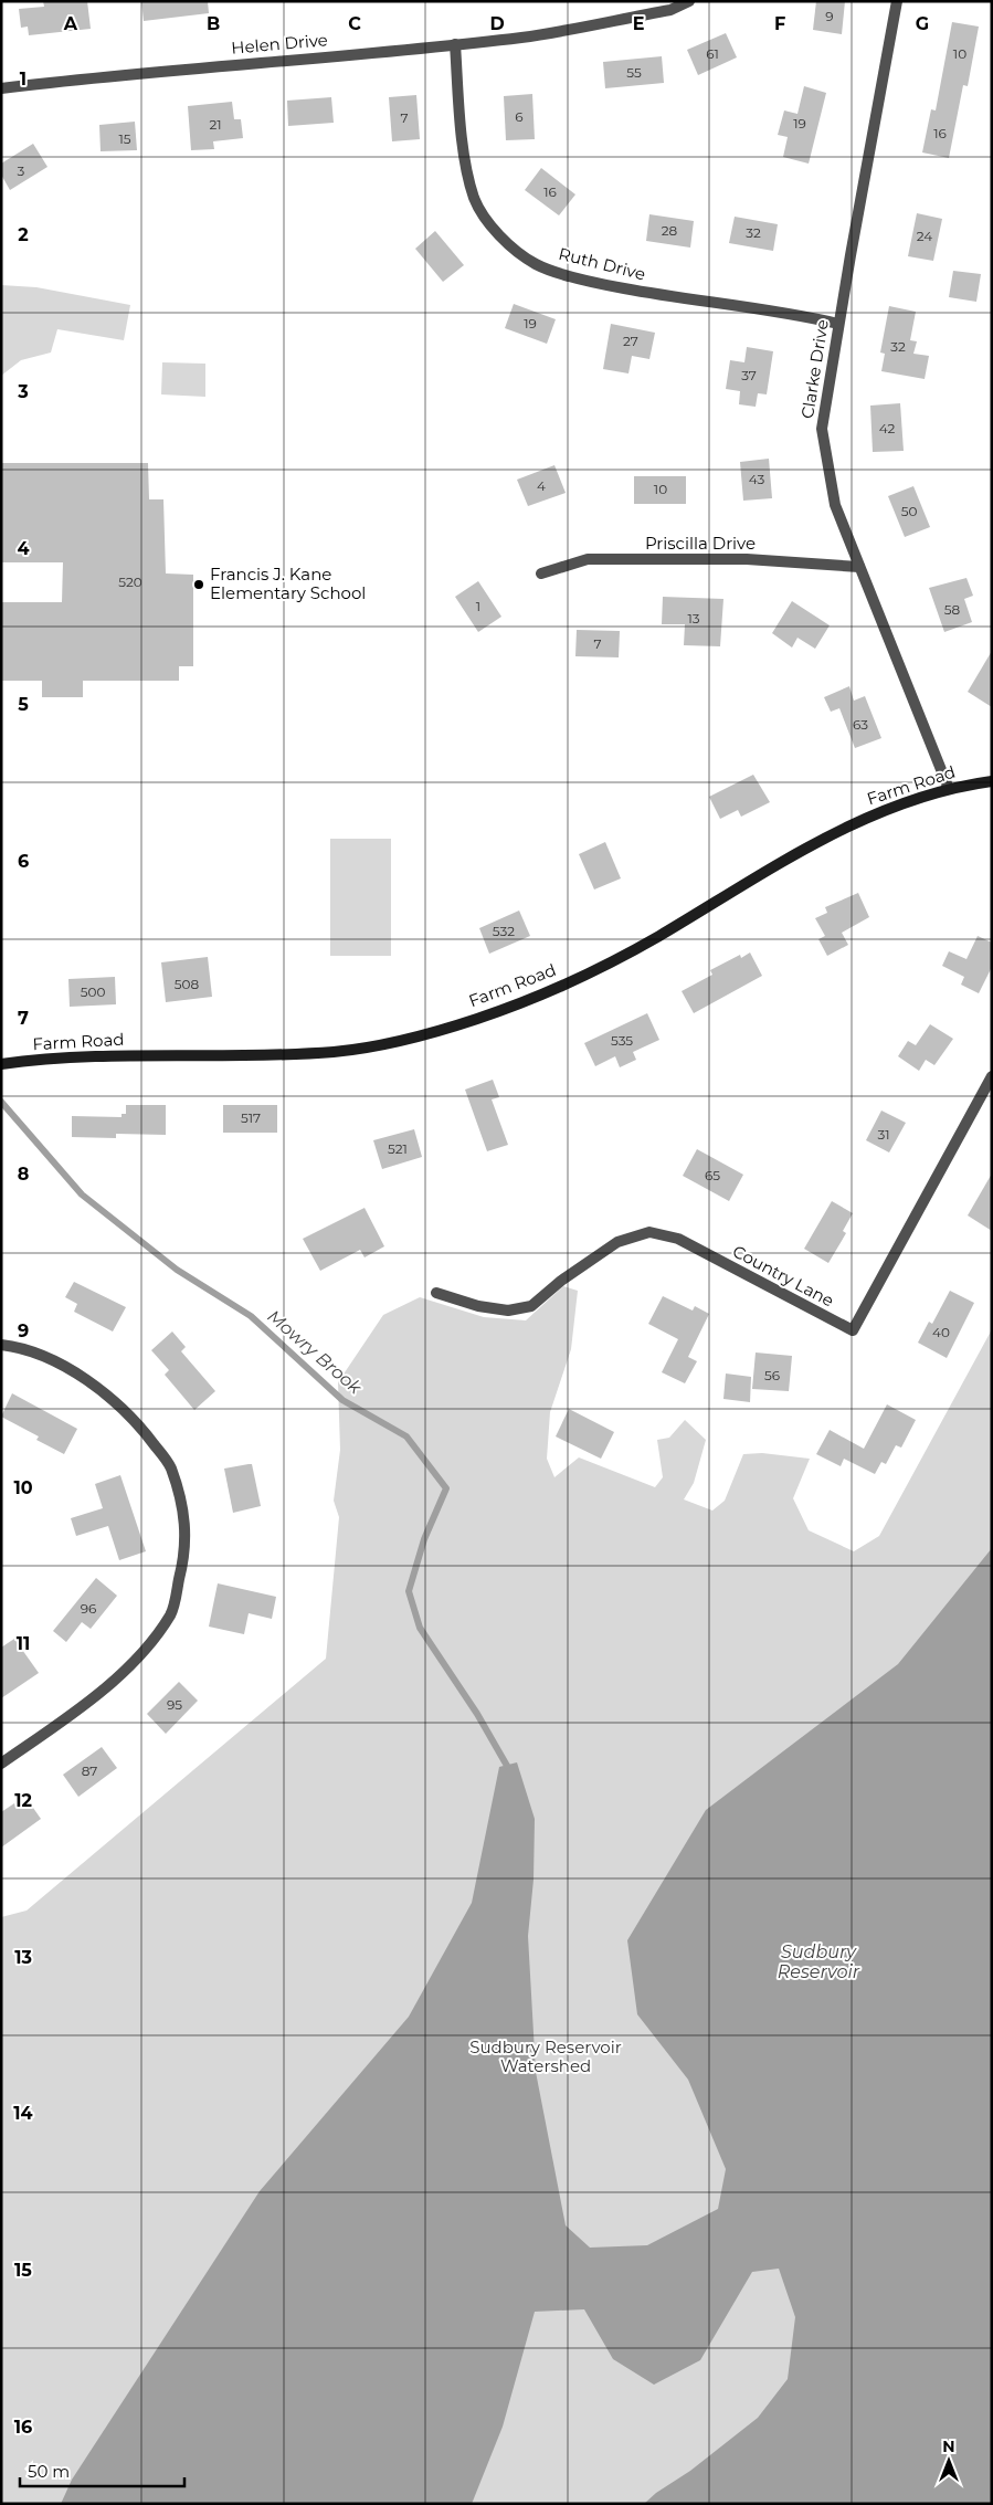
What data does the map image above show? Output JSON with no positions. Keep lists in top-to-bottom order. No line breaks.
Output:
{"streets":{"street":["Helen Drive","Ruth Drive","Clarke Drive","Priscilla Drive","Farm Road","Country Lane"]},"crossings":[["Helen Drive","Ruth Drive"],["Ruth Drive","Clarke Drive"],["Clarke Drive","Priscilla Drive"],["Clarke Drive","Farm Road"]],"water":["Mowry Brook","Sudbury Reservoir"],"parks":["Sudbury Reservoir Watershed"],"places":["Francis J. Kane Elementary School"],"house_numbers":["9","61","10","55","6","7","19","21","16","15","3","16","28","32","24","19","27","32","37","42","43","4","10","50","520","1","58","13","7","63","532","508","500","535","517","31","521","65","40","56","96","95","87"],"scale_bar":"50 m","north":"top","grid":{"columns":["A","B","C","D","E","F","G"],"rows":["1","2","3","4","5","6","7","8","9","10","11","12","13","14","15","16"]}}
